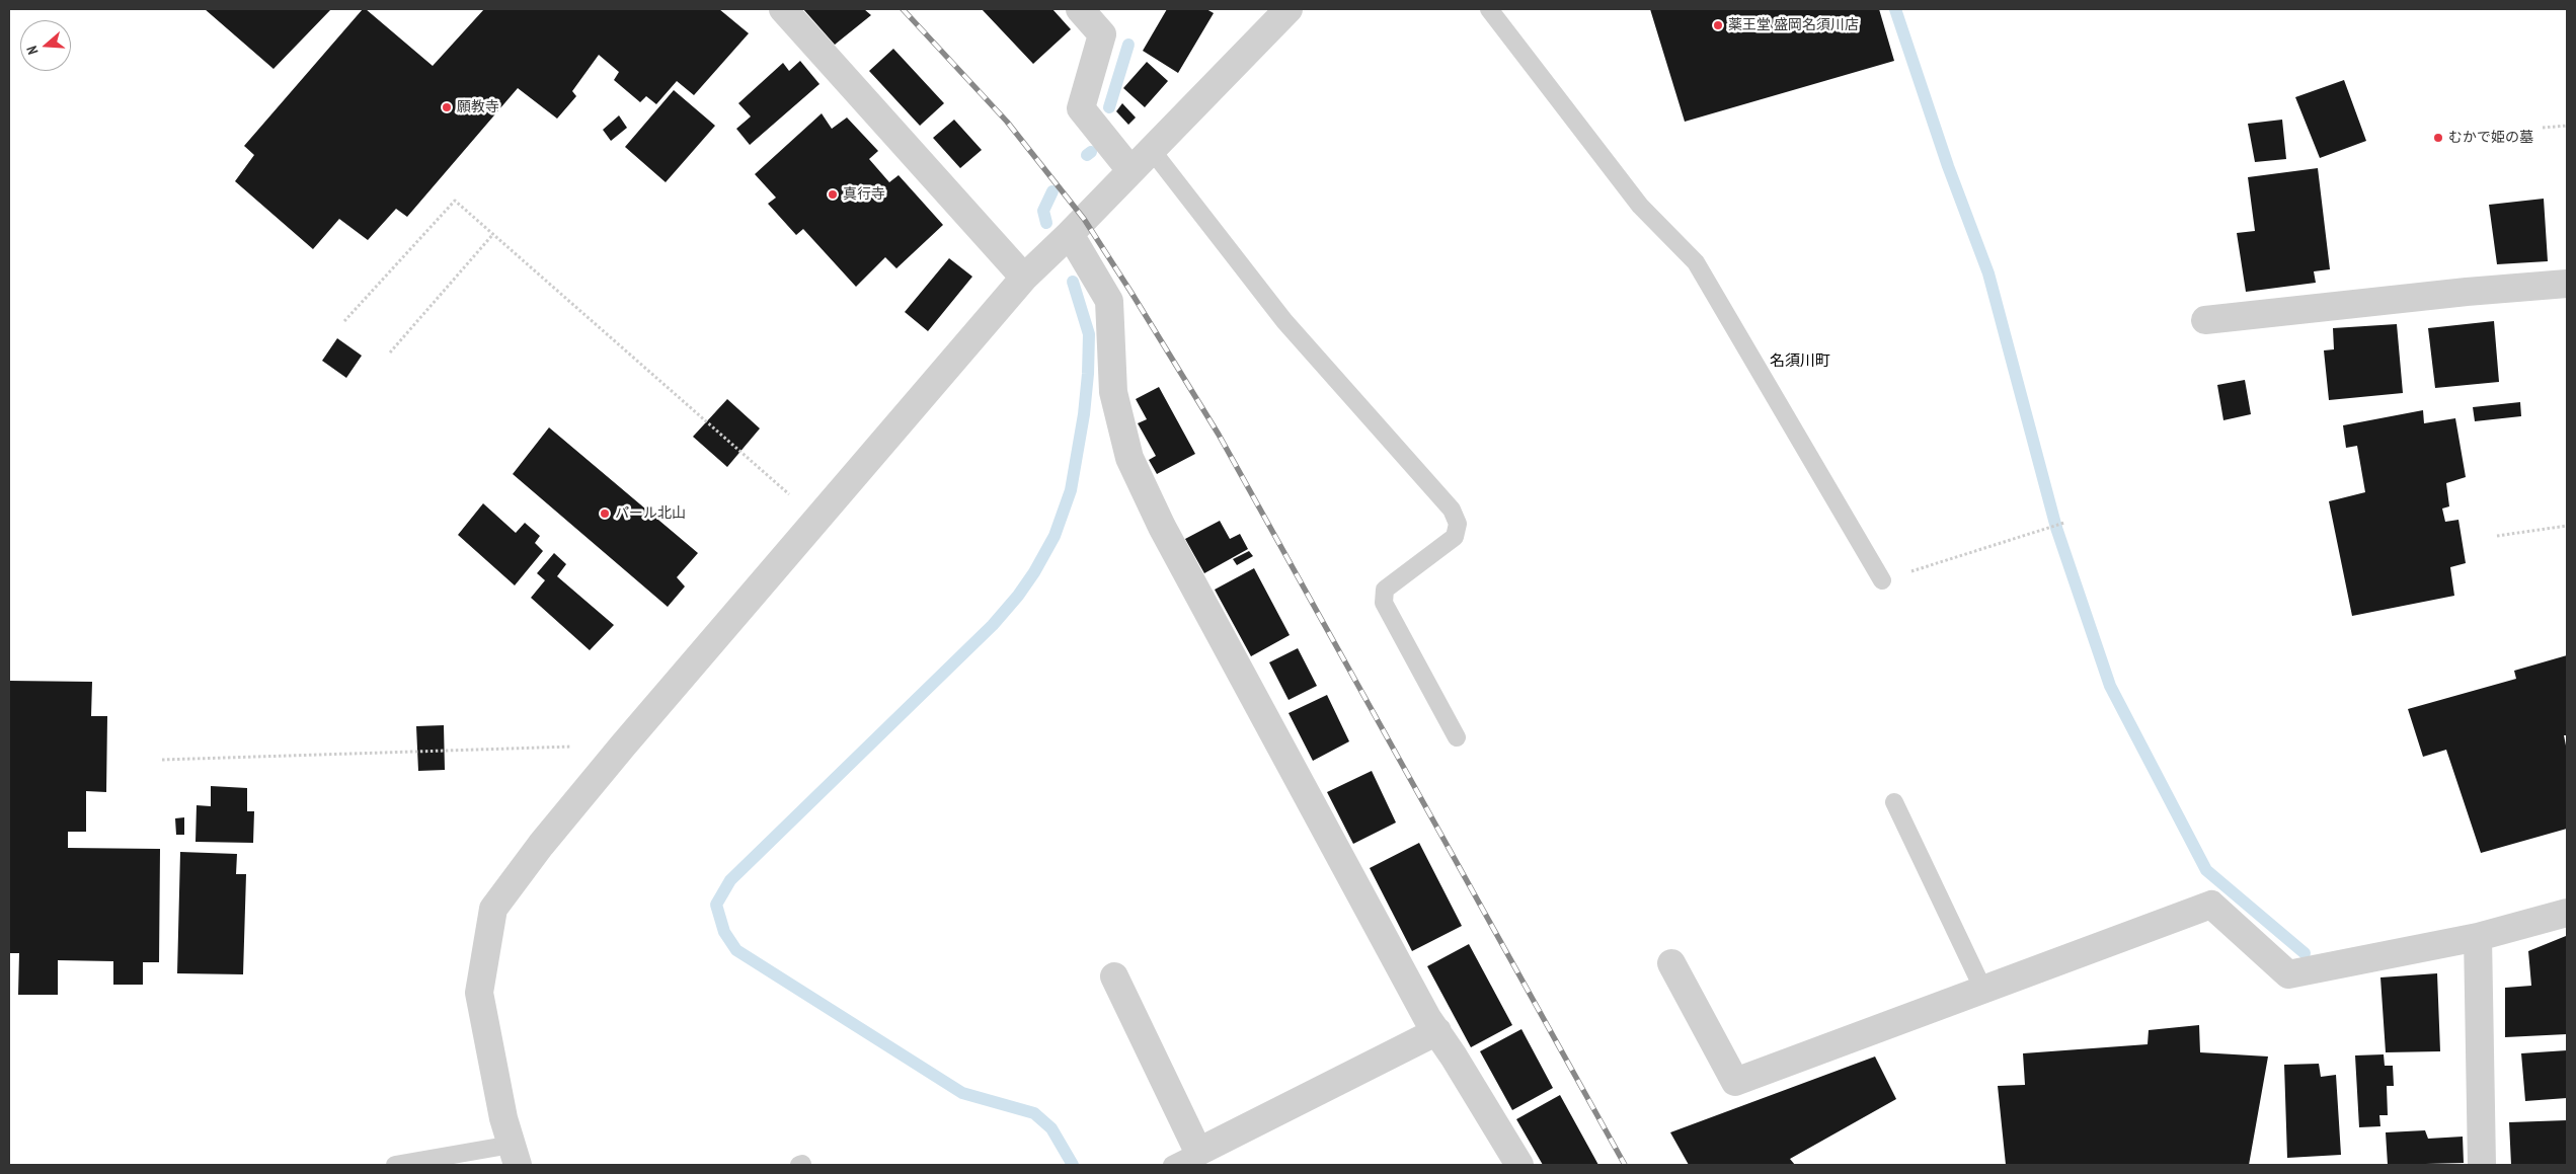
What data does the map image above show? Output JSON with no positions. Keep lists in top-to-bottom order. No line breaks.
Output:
{"districts":["名須川町"],"places":["薬王堂 盛岡名須川店","願教寺","むかで姫の墓","真行寺","パール北山"],"north":"left"}
